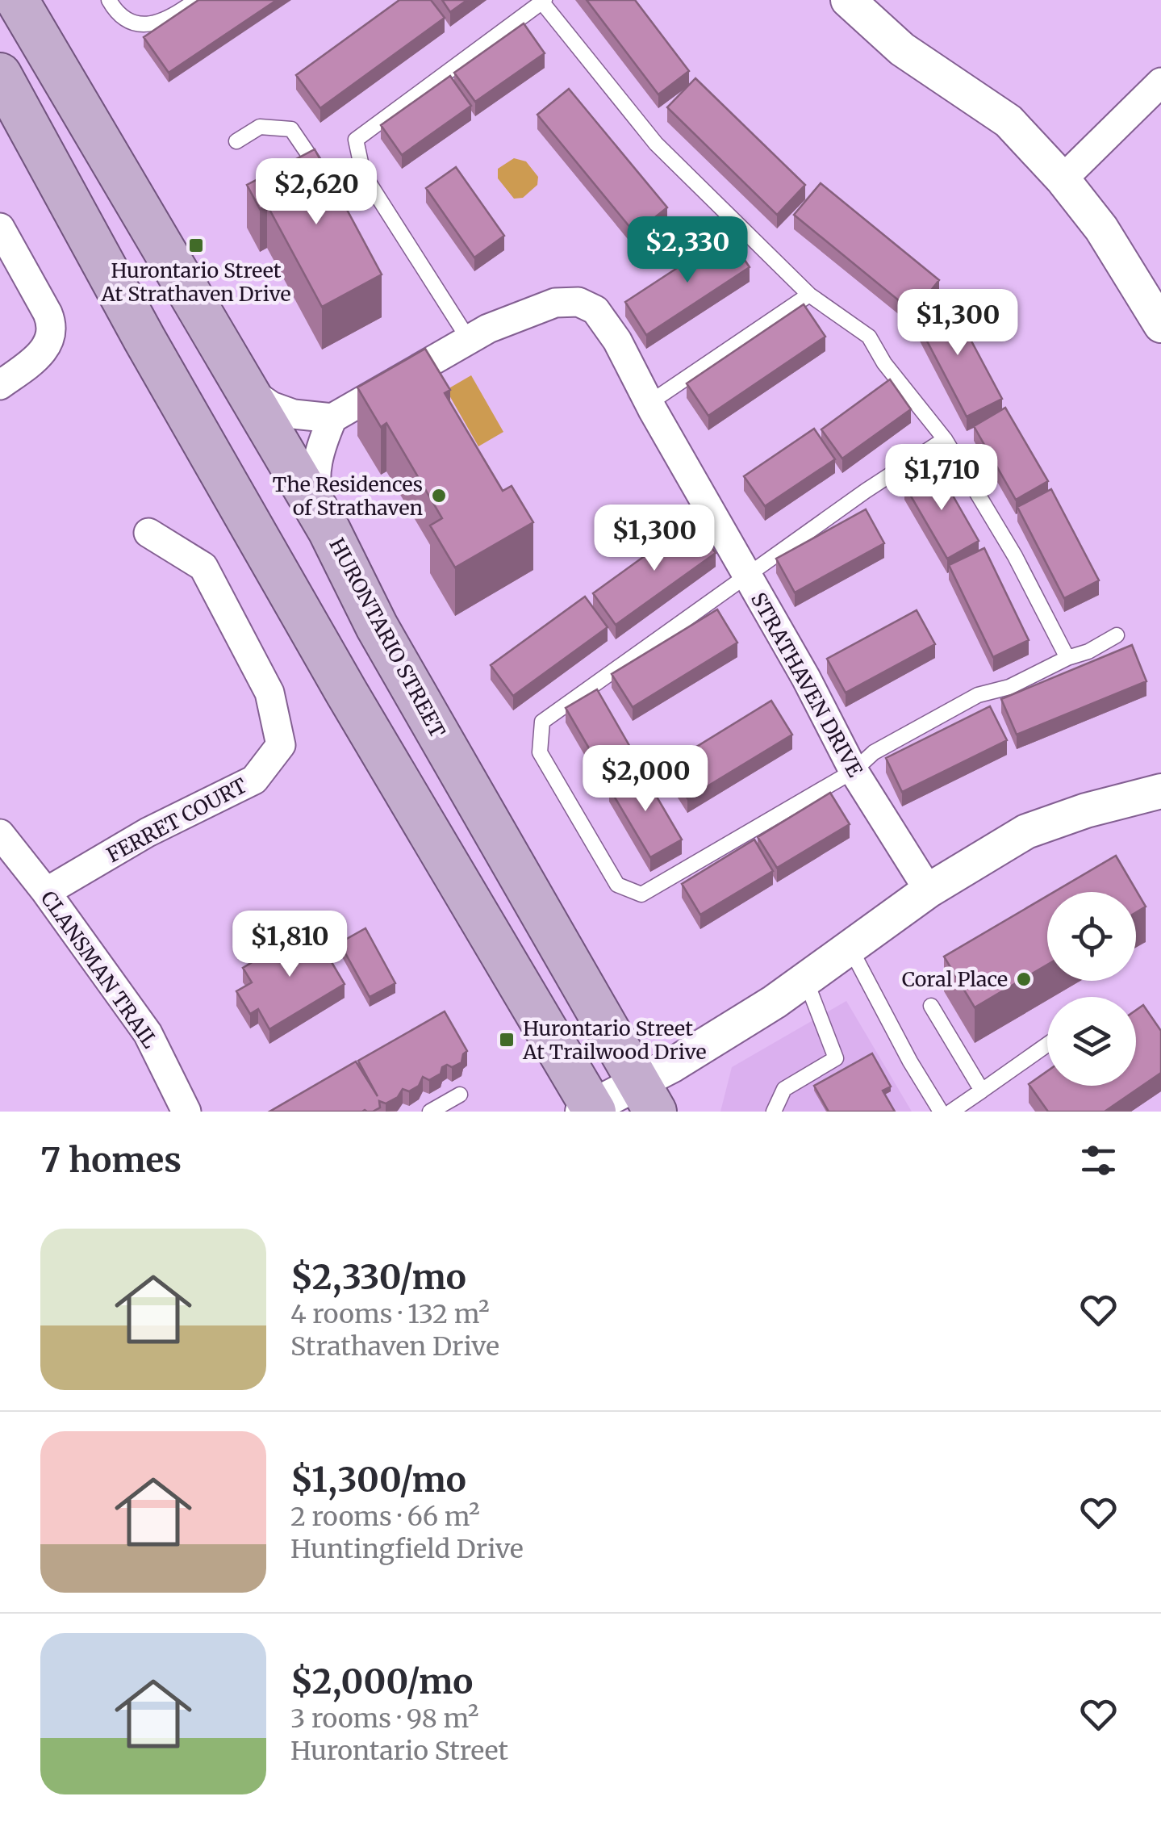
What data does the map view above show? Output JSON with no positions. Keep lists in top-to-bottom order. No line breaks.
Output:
{"streets":{"main road":["HURONTARIO STREET"],"street":["STRATHAVEN DRIVE","FERRET COURT","CLANSMAN TRAIL"]},"crossings":[["FERRET COURT","CLANSMAN TRAIL"]],"places":{"transit":["Hurontario Street At Strathaven Drive","Hurontario Street At Trailwood Drive"],"other":["The Residences of Strathaven","Coral Place"]},"page":{"price":["$2,620","$2,330","$1,300","$1,710","$1,300","$2,000","$1,810"],"heading":"7 homes","list":[{"name":"$2,330/mo","note":"4 rooms · 132 m² · Strathaven Drive"},{"name":"$1,300/mo","note":"2 rooms · 66 m² · Huntingfield Drive"},{"name":"$2,000/mo","note":"3 rooms · 98 m² · Hurontario Street"}]}}
